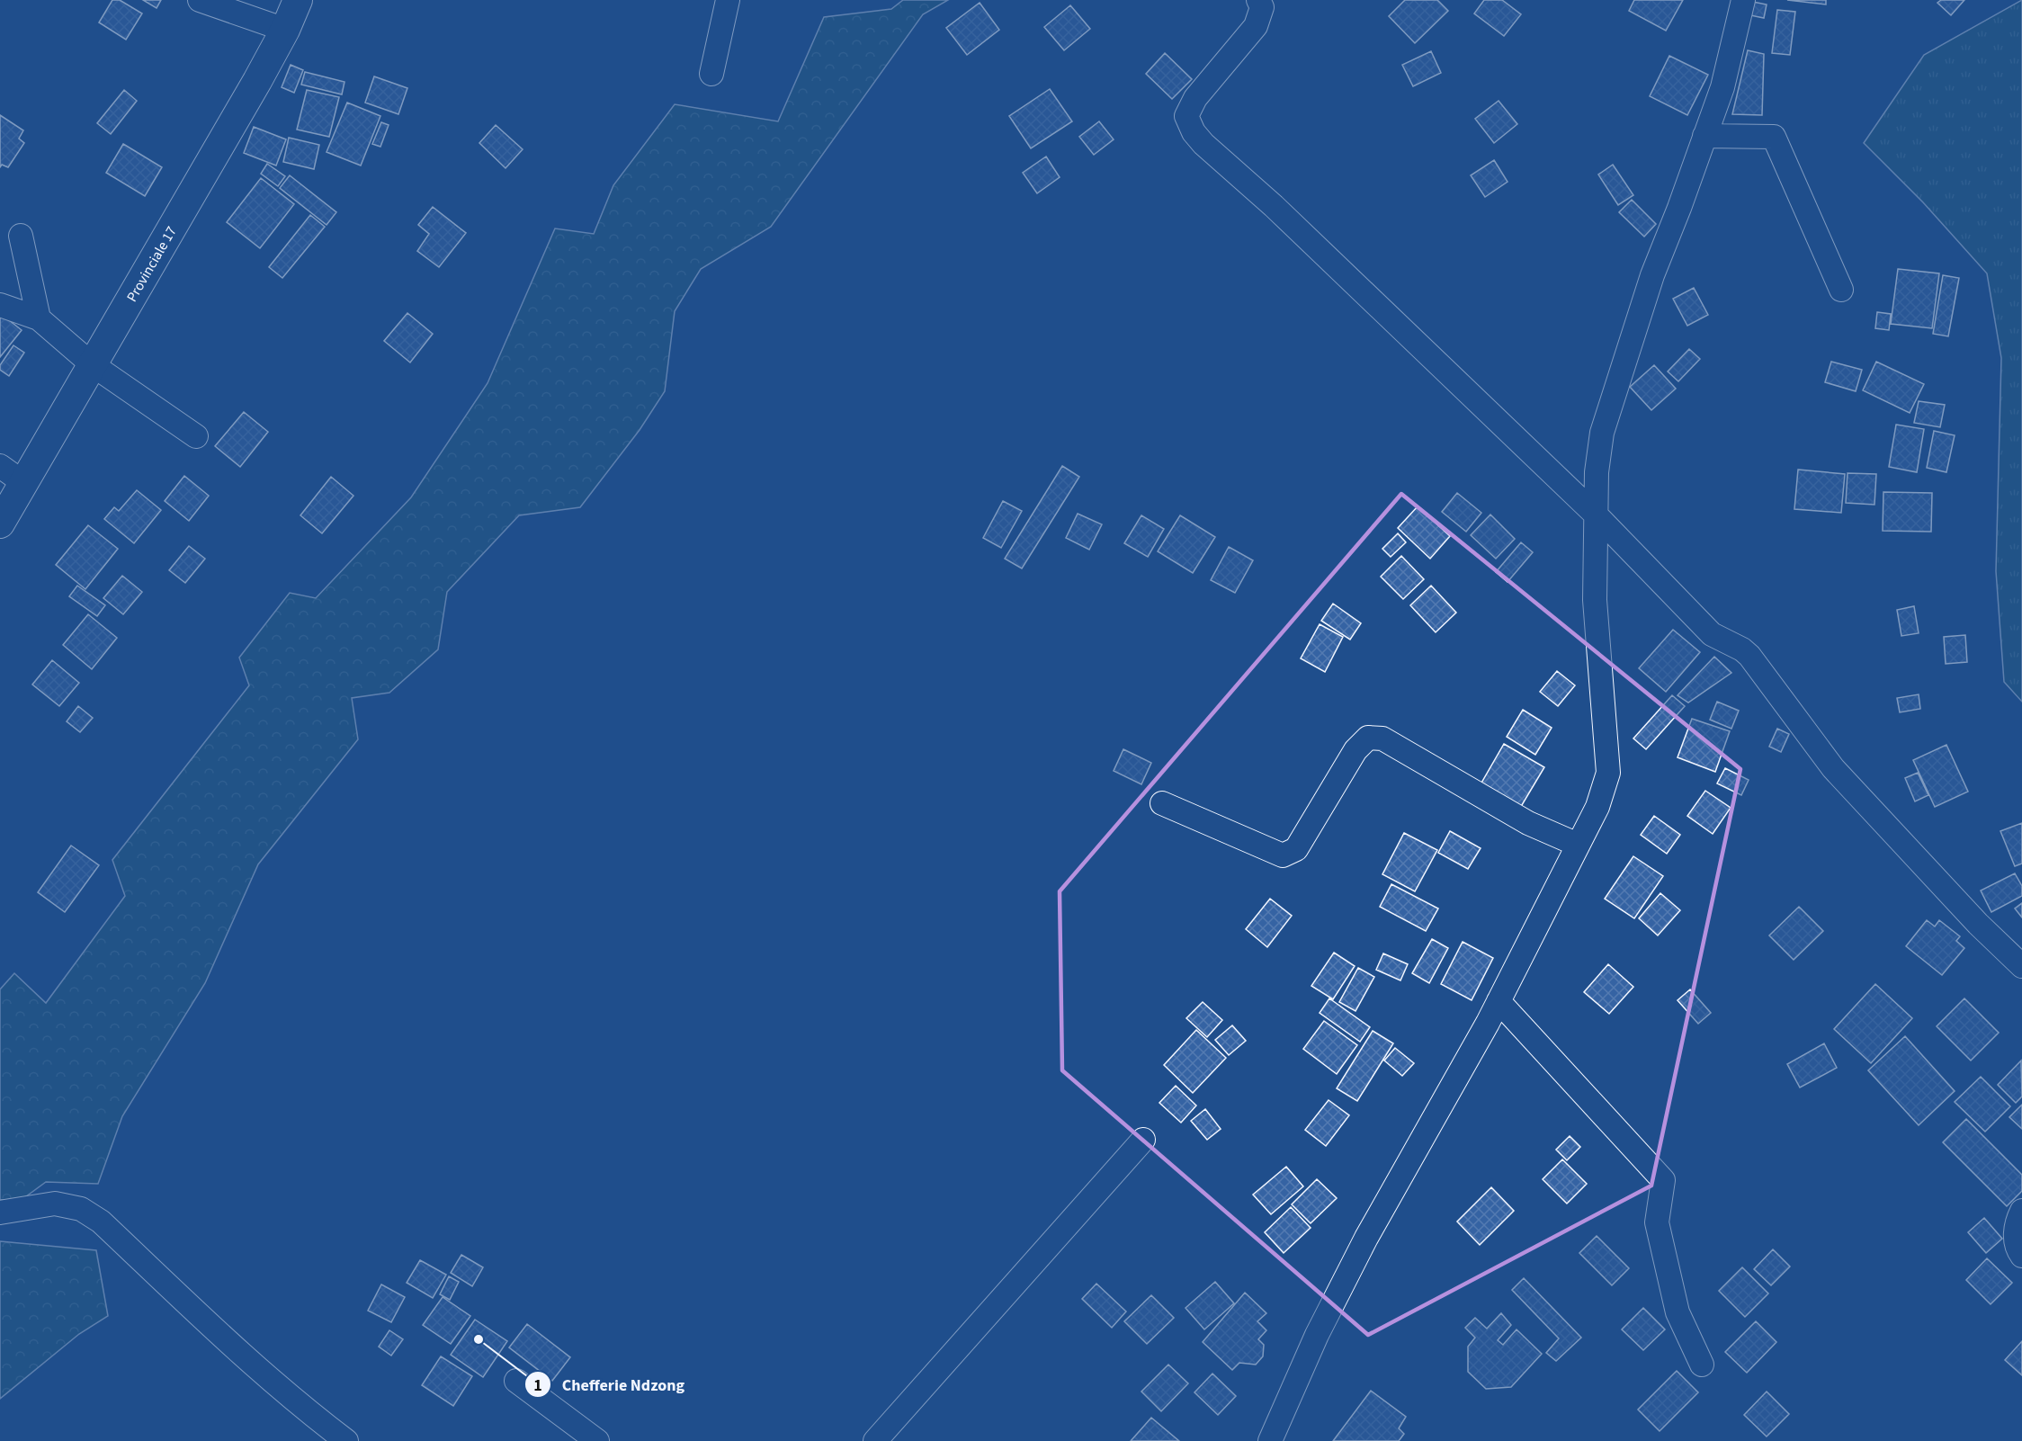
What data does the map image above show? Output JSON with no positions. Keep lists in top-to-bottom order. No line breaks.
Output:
{"streets":{"main road":["Provinciale 17"]},"places":["Chefferie Ndzong"]}
